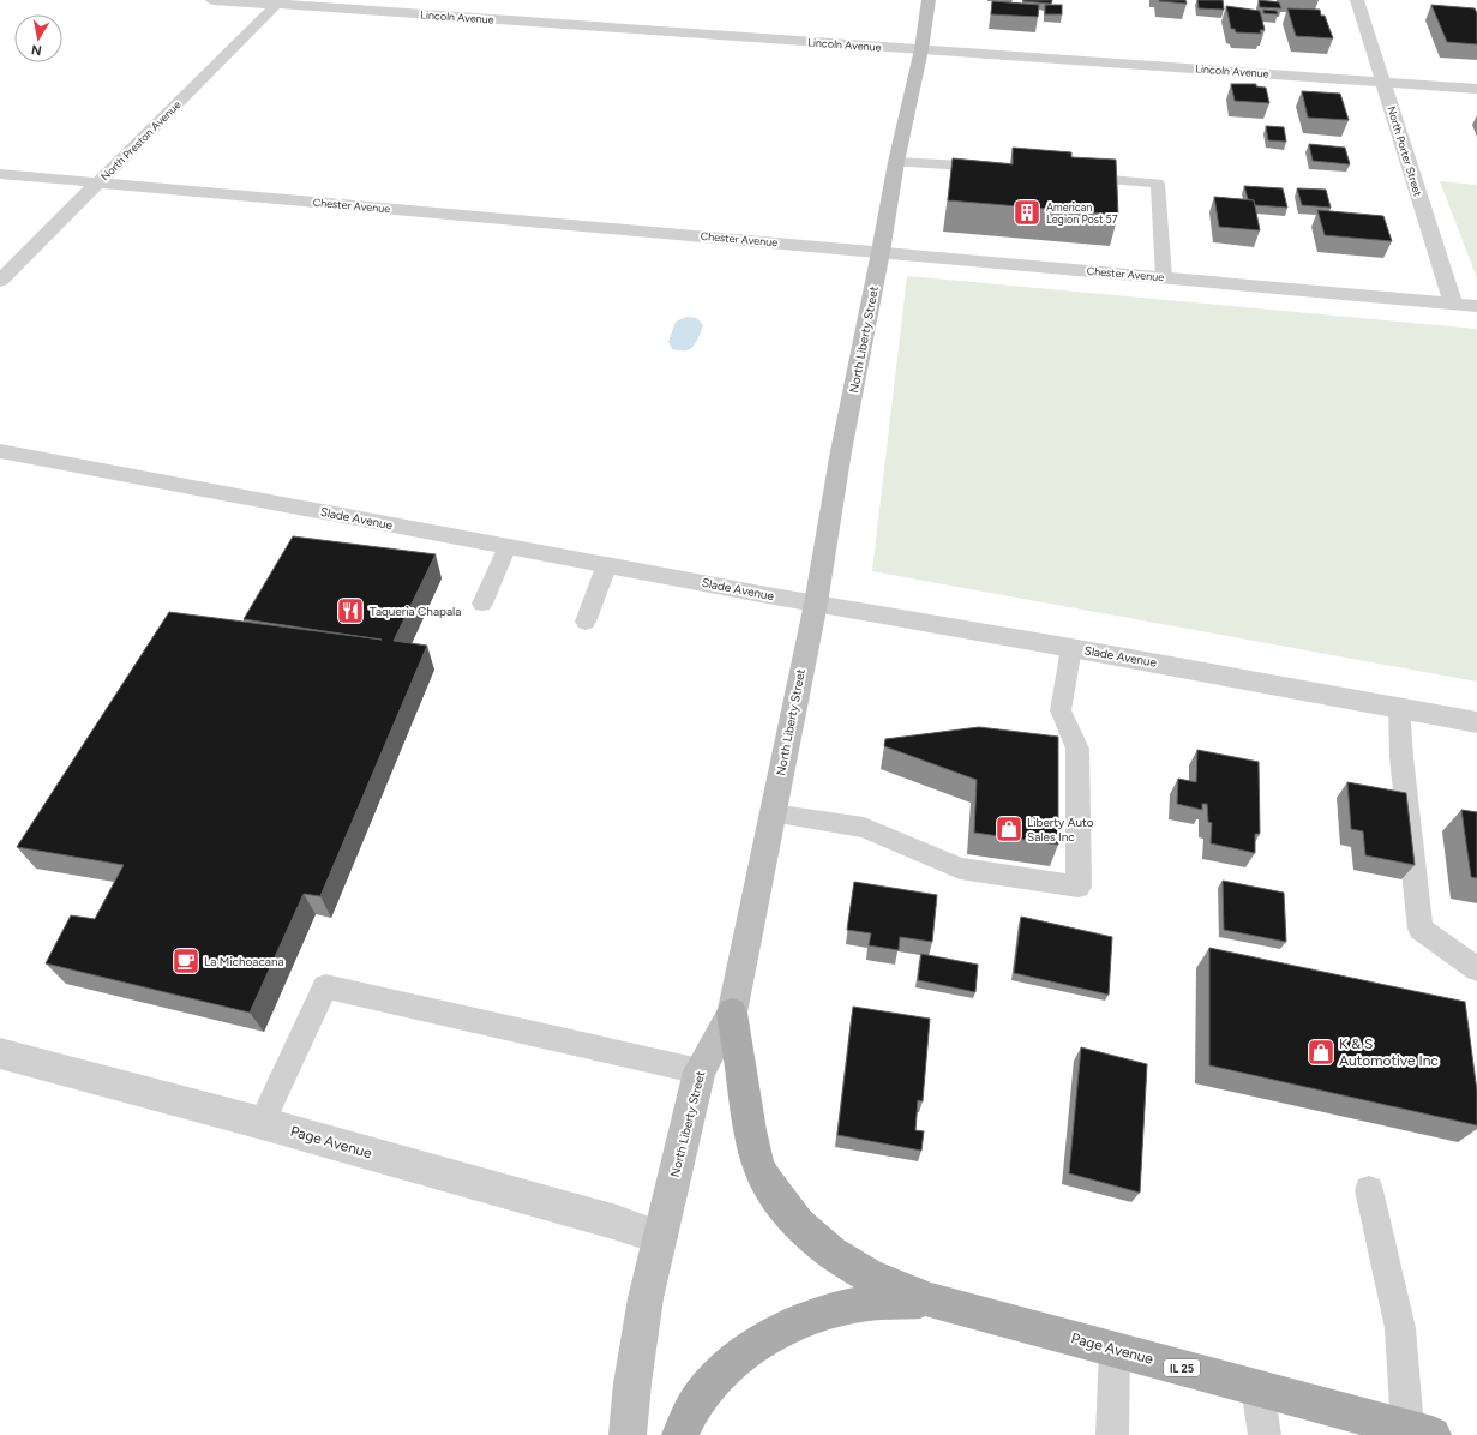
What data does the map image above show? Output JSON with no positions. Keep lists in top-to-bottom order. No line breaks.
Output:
{"streets":{"main road":["North Liberty Street","Page Avenue","IL 25"],"street":["Lincoln Avenue","North Preston Avenue","North Porter Street","Chester Avenue","Slade Avenue"]},"crossings":[["Lincoln Avenue","North Preston Avenue"],["Lincoln Avenue","North Porter Street"],["Lincoln Avenue","North Liberty Street"],["North Preston Avenue","Chester Avenue"],["North Porter Street","Chester Avenue"],["Chester Avenue","North Liberty Street"],["North Liberty Street","Slade Avenue"],["North Liberty Street","Page Avenue"]],"places":{"building":["American Legion Post 57"],"restaurant":["Taqueria Chapala"],"shop":["Liberty Auto Sales Inc","K & S Automotive Inc"],"cafe":["La Michoacana"]},"north":"bottom"}
